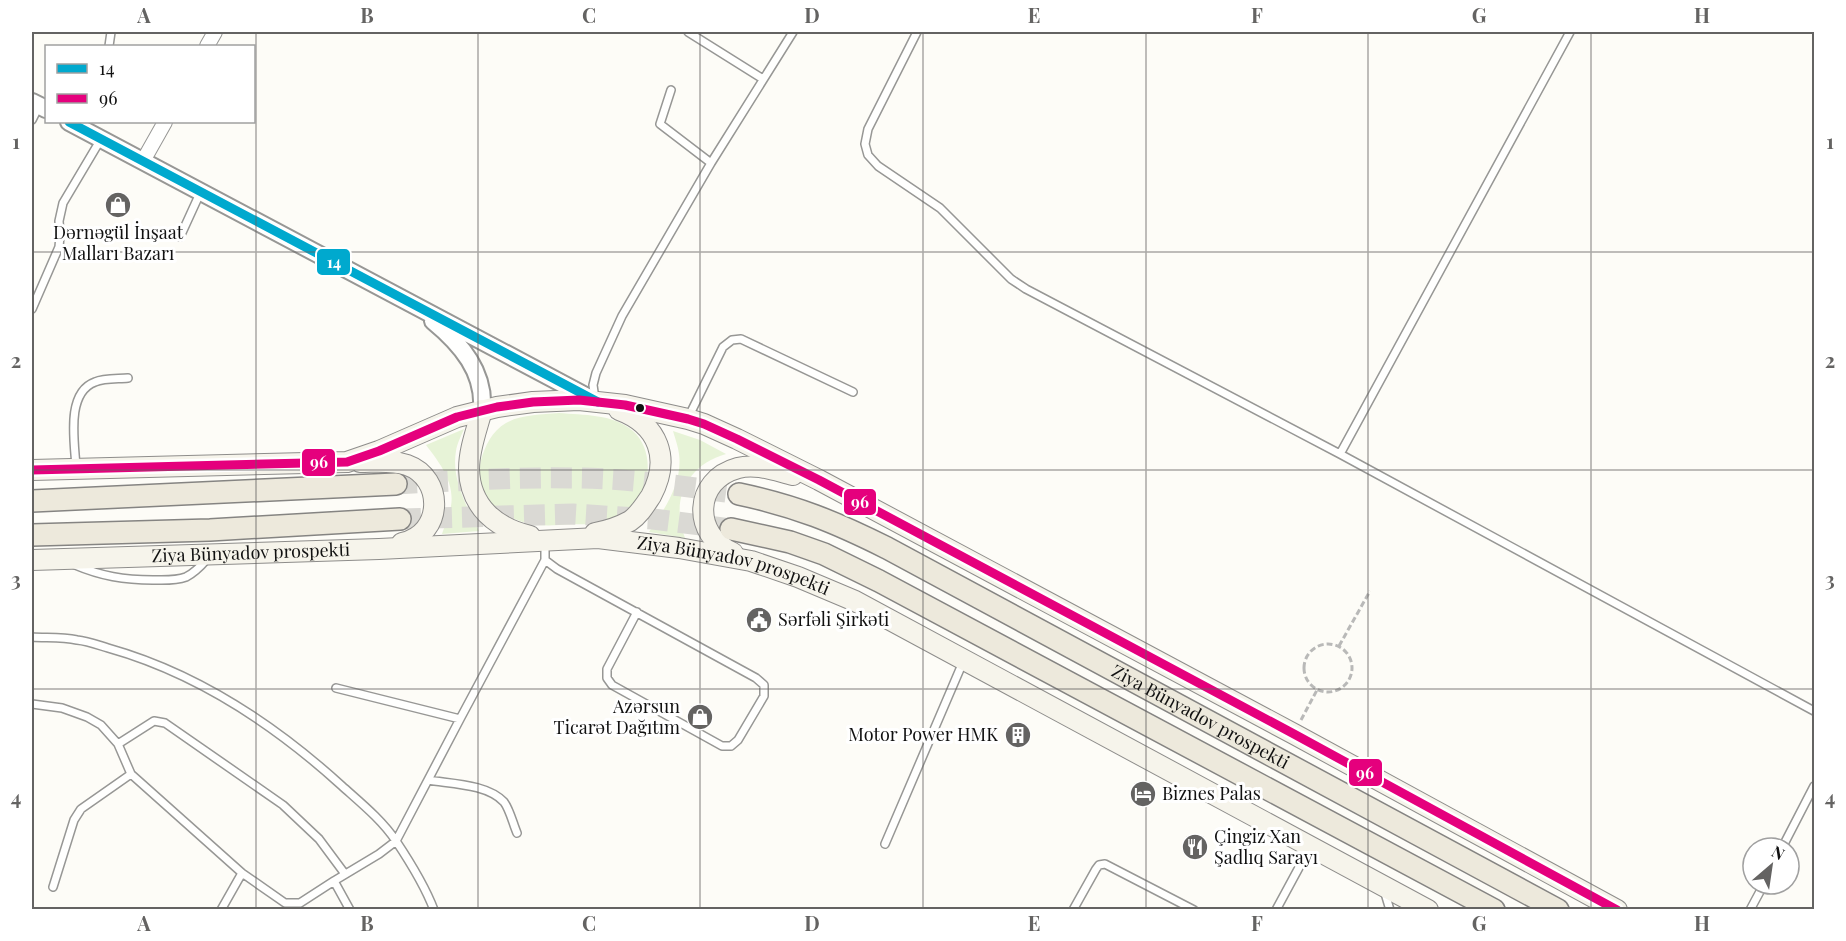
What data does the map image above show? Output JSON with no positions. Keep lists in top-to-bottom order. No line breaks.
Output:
{"streets":{"main road":["Ziya Bünyadov prospekti"]},"places":{"shop":["Dərnəgül İnşaat Malları Bazarı","Azərsun Ticarət Dağıtım"],"public building":["Sərfəli Şirkəti"],"building":["Motor Power HMK"],"hotel":["Biznes Palas"],"restaurant":["Çingiz Xan Şadlıq Sarayı"]},"lines":["transit line 14","transit line 96"],"legend":["14","96"],"north":"top right","grid":{"columns":["A","B","C","D","E","F","G","H"],"rows":["1","2","3","4"]}}
